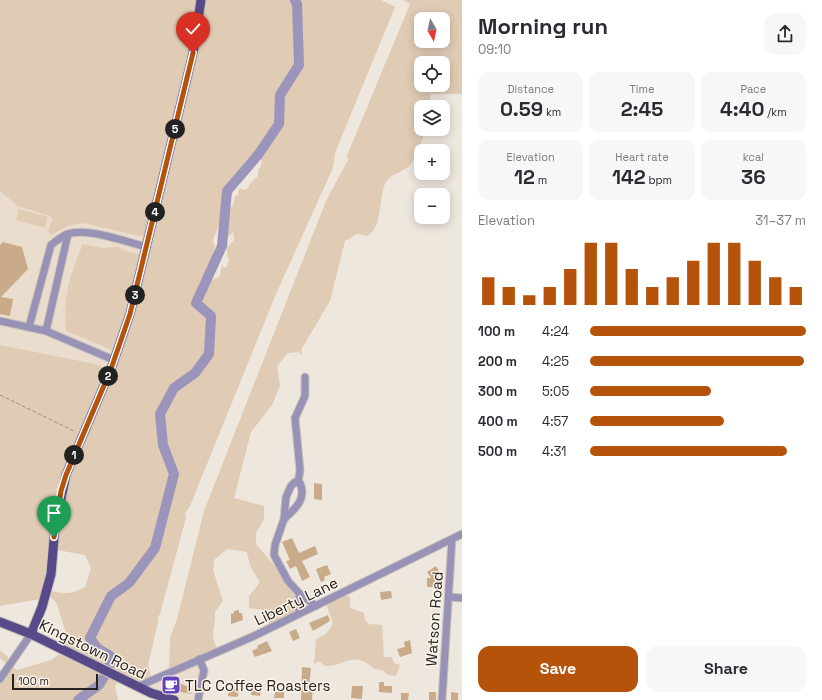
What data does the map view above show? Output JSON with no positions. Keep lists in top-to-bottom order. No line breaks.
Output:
{"streets":{"main road":["Kingstown Road"],"street":["Liberty Lane","Watson Road"]},"crossings":[["Liberty Lane","Watson Road"],["Liberty Lane","Kingstown Road"]],"places":{"cafe":["TLC Coffee Roasters"]},"scale_bar":"100 m","north":"bottom","page":{"heading":["Morning run","09:10"],"map_buttons":["+","−"],"stats":[["Distance","0.59 km"],["Time","2:45"],["Pace","4:40 /km"],["Elevation","12 m"],["Heart rate","142 bpm"],["kcal","36"]],"pins":["5","4","3","2","1"],"chart":["Elevation","31–37 m"],"list":[{"name":"100 m","note":"4:24"},{"name":"200 m","note":"4:25"},{"name":"300 m","note":"5:05"},{"name":"400 m","note":"4:57"},{"name":"500 m","note":"4:31"}],"buttons":["Save","Share"],"scale":"100 m"}}
